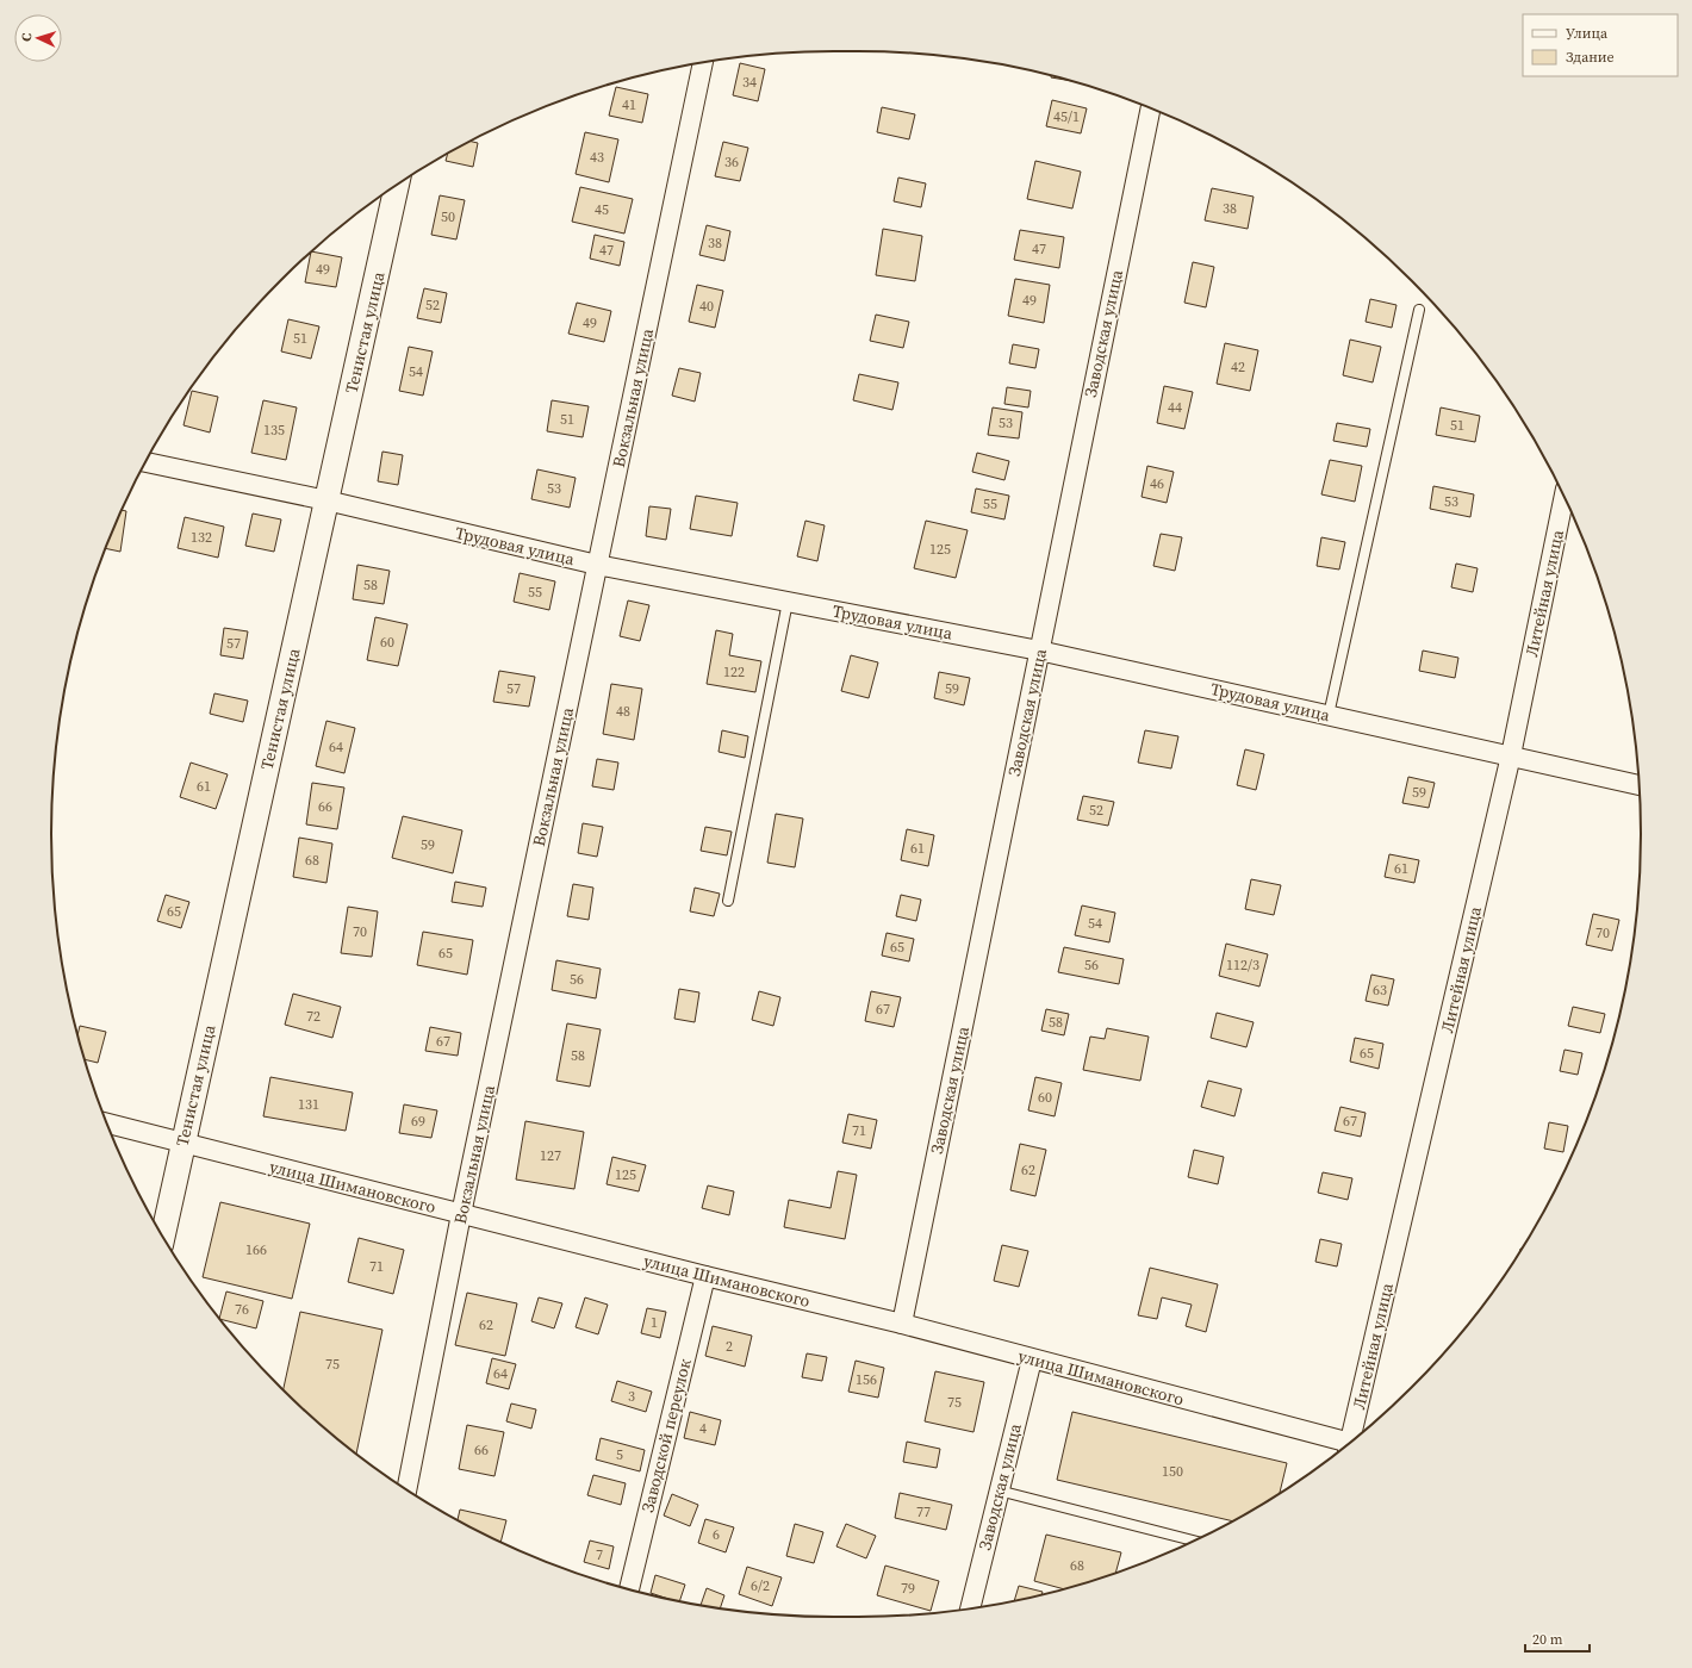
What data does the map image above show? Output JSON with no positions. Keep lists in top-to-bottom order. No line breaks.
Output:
{"streets":{"street":["Тенистая улица","Заводская улица","Вокзальная улица","Трудовая улица","Литейная улица","улица Шимановского","Заводской переулок"]},"crossings":[["Тенистая улица","Трудовая улица"],["Тенистая улица","улица Шимановского"],["Заводская улица","Трудовая улица"],["Заводская улица","улица Шимановского"],["Вокзальная улица","Трудовая улица"],["Вокзальная улица","улица Шимановского"],["Трудовая улица","Литейная улица"],["улица Шимановского","Заводской переулок"]],"house_numbers":["34","41","45/1","43","36","38","45","50","38","47","47","49","49","52","40","49","51","42","54","44","51","53","51","135","46","53","53","55","132","125","58","55","60","57","122","57","59","48","64","61","59","66","52","59","61","68","61","65","54","70","70","65","65","56","112/3","56","63","67","72","58","67","65","58","60","131","69","67","71","127","62","125","166","71","76","1","62","2","75","64","156","3","75","4","66","5","150","77","6","7","68","6/2","79"],"legend":["Улица","Здание"],"scale_bar":"20 m","north":"left"}
